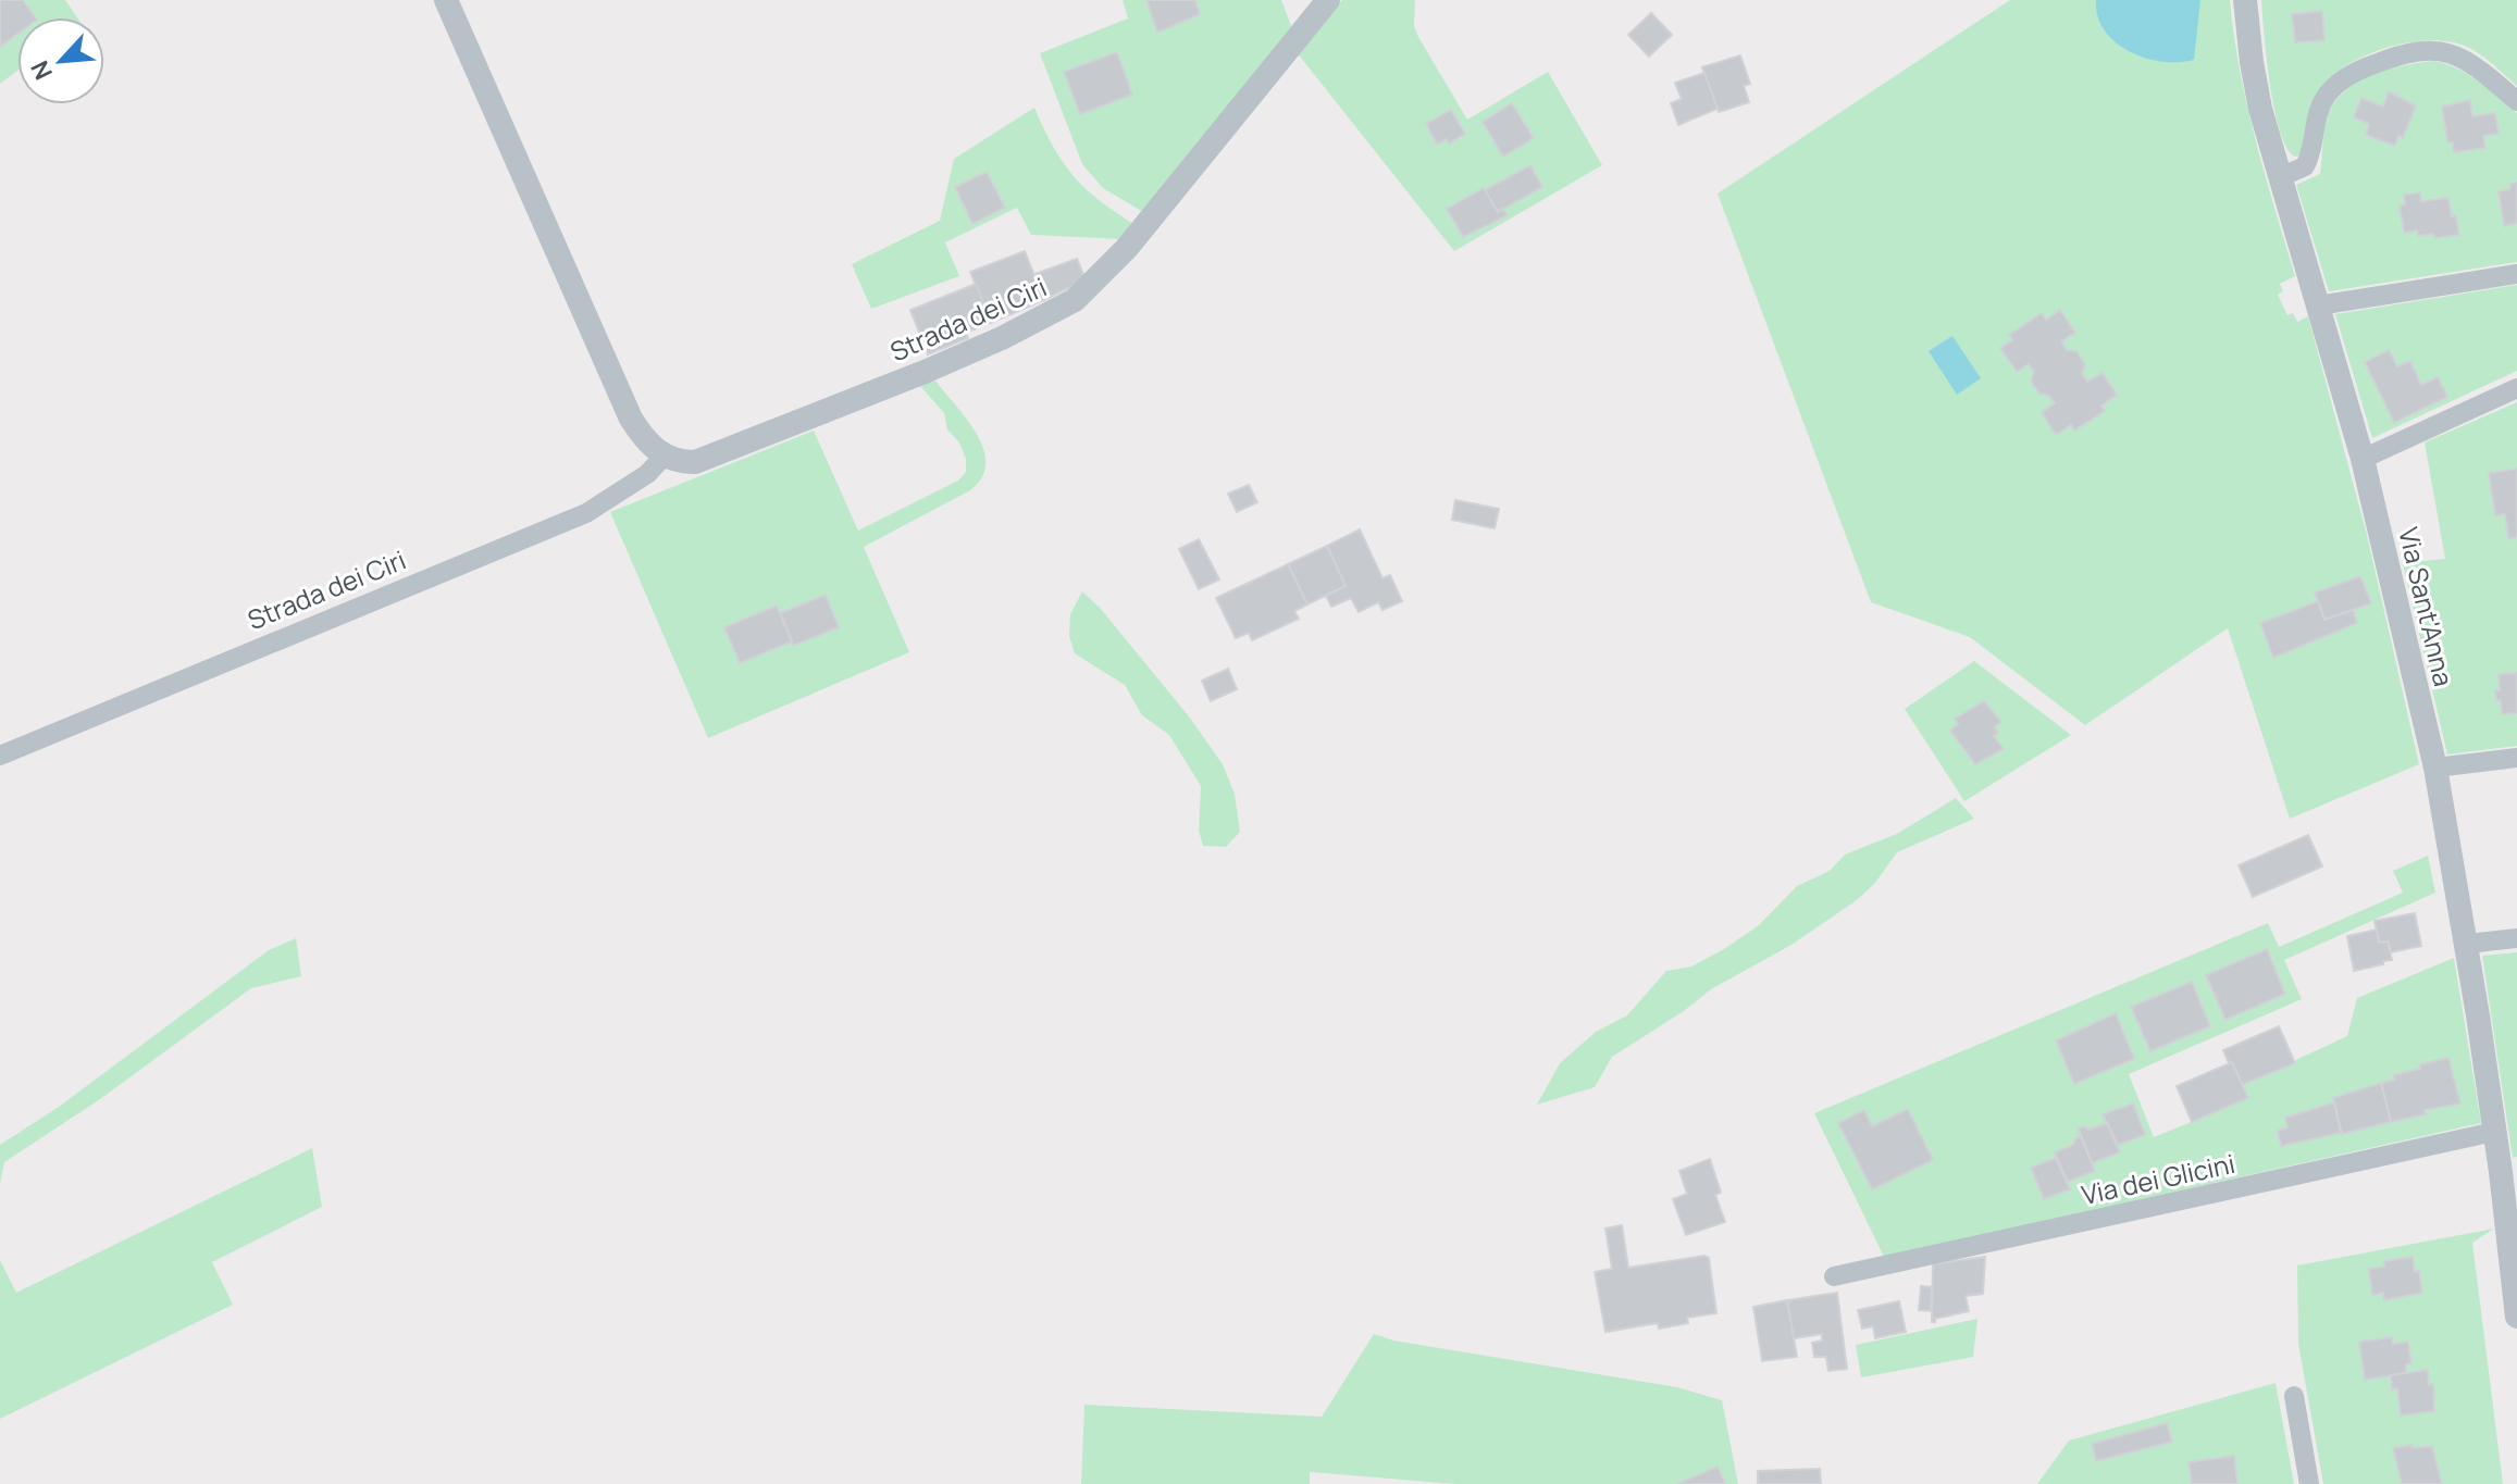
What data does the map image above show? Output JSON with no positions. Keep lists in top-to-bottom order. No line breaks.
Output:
{"streets":{"street":["Strada dei Ciri","Via Sant'Anna","Via dei Glicini"]},"crossings":[["Via Sant'Anna","Via dei Glicini"]],"north":"bottom left"}
